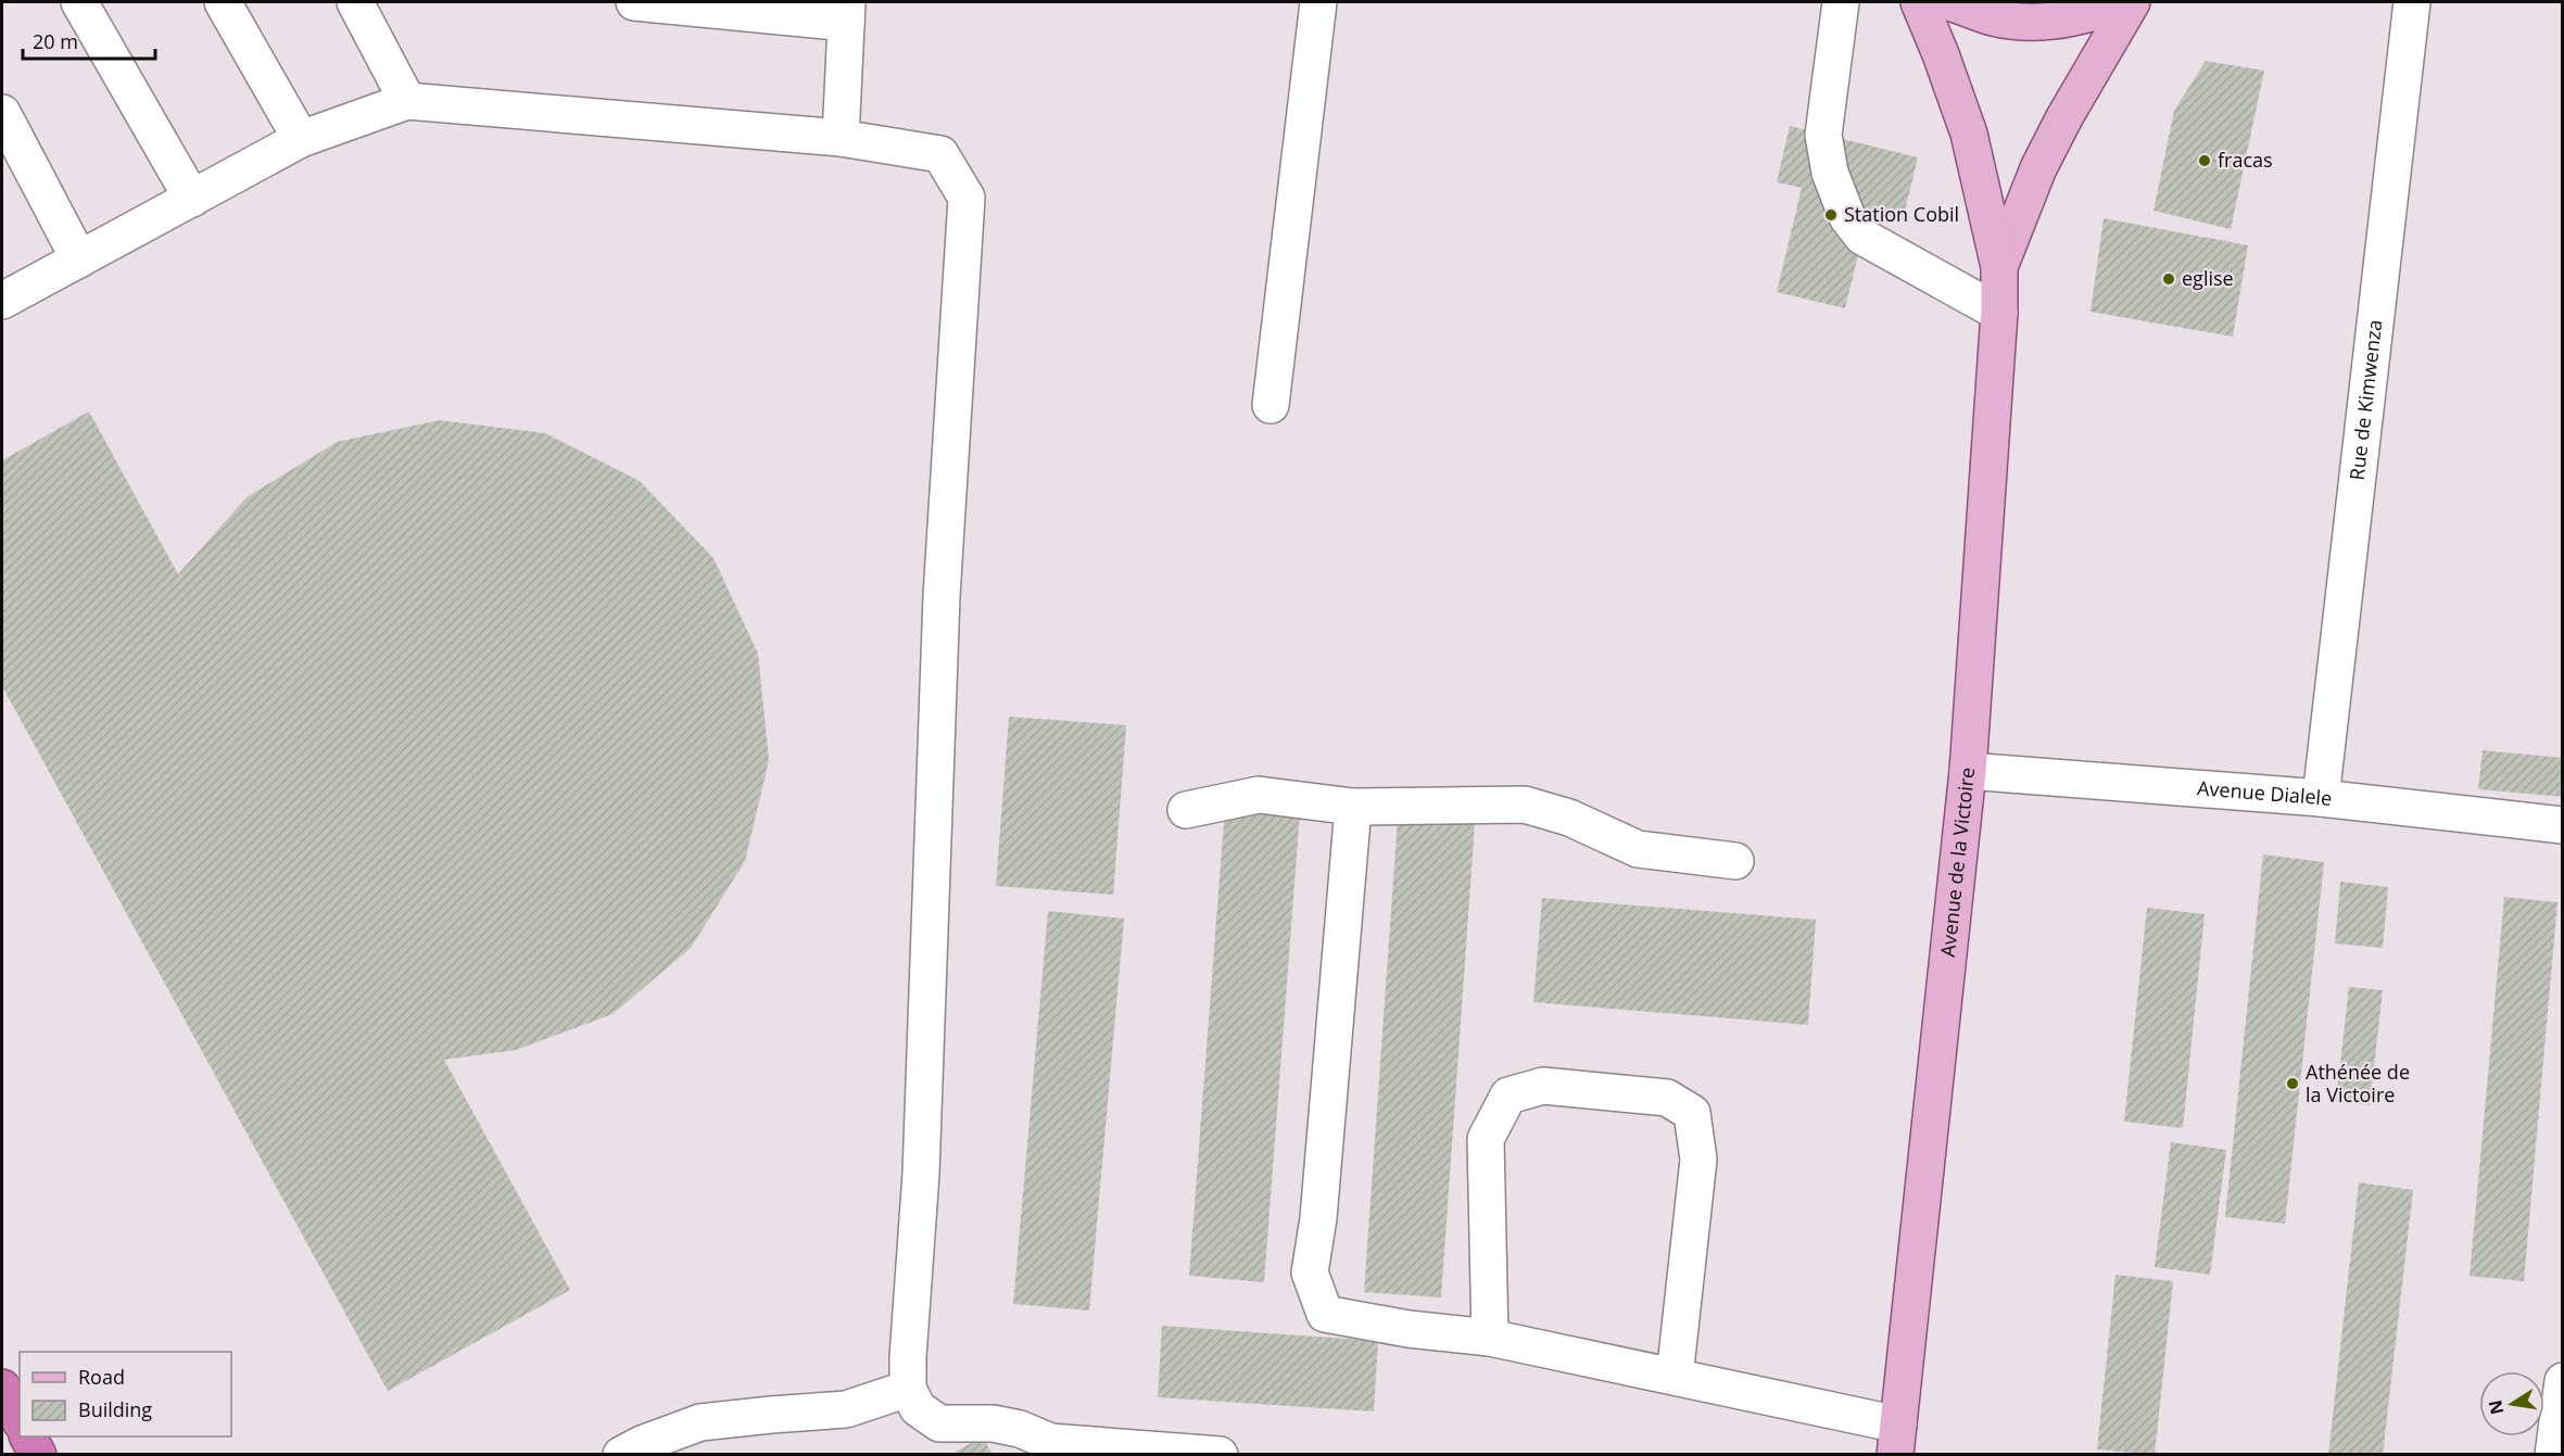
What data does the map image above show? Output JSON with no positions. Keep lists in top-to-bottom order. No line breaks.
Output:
{"streets":{"main road":["Avenue de la Victoire"],"street":["Rue de Kimwenza","Avenue Dialele"]},"crossings":[["Rue de Kimwenza","Avenue Dialele"],["Avenue Dialele","Avenue de la Victoire"]],"places":["fracas","Station Cobil","eglise","Athénée de la Victoire"],"legend":["Road","Building"],"scale_bar":"20 m","north":"left"}
